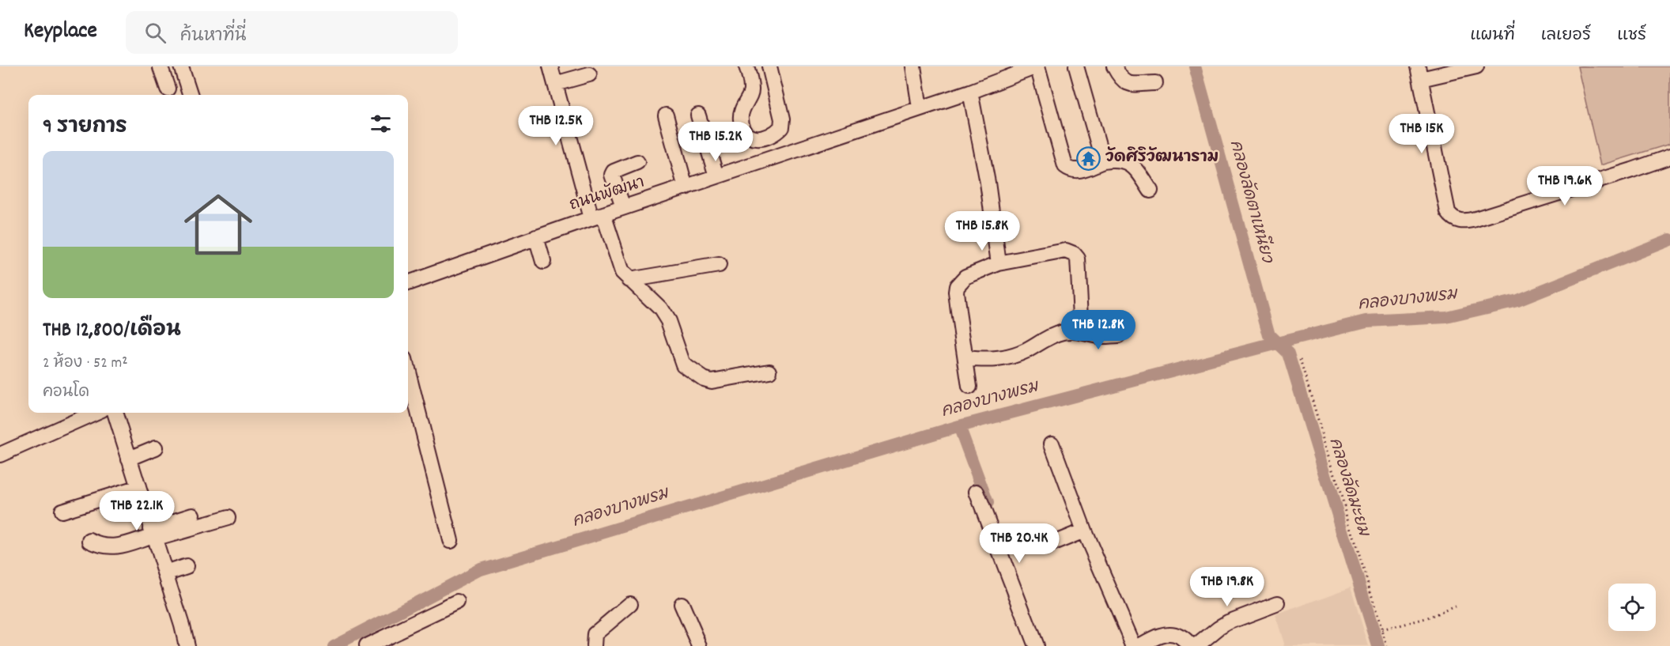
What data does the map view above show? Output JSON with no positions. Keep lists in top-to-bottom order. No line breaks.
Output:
{"streets":{"street":["ถนนพัฒนา"]},"water":["คลองลัดตาเหนียว","คลองบางพรม","คลองลัดมะยม"],"places":{"temple":["วัดศิริวัฒนาราม"]},"page":{"header":"Keyplace","search":"ค้นหาที่นี่","nav":["แผนที่","เลเยอร์","แชร์"],"heading":"9 รายการ","price":["THB 12.5K","THB 15K","THB 15.2K","THB 19.6K","THB 15.8K","THB 12.8K","THB 22.1K","THB 20.4K","THB 19.8K"],"list":[{"name":"THB 12,800/เดือน","note":"2 ห้อง · 52 m² · คอนโด"}]}}
